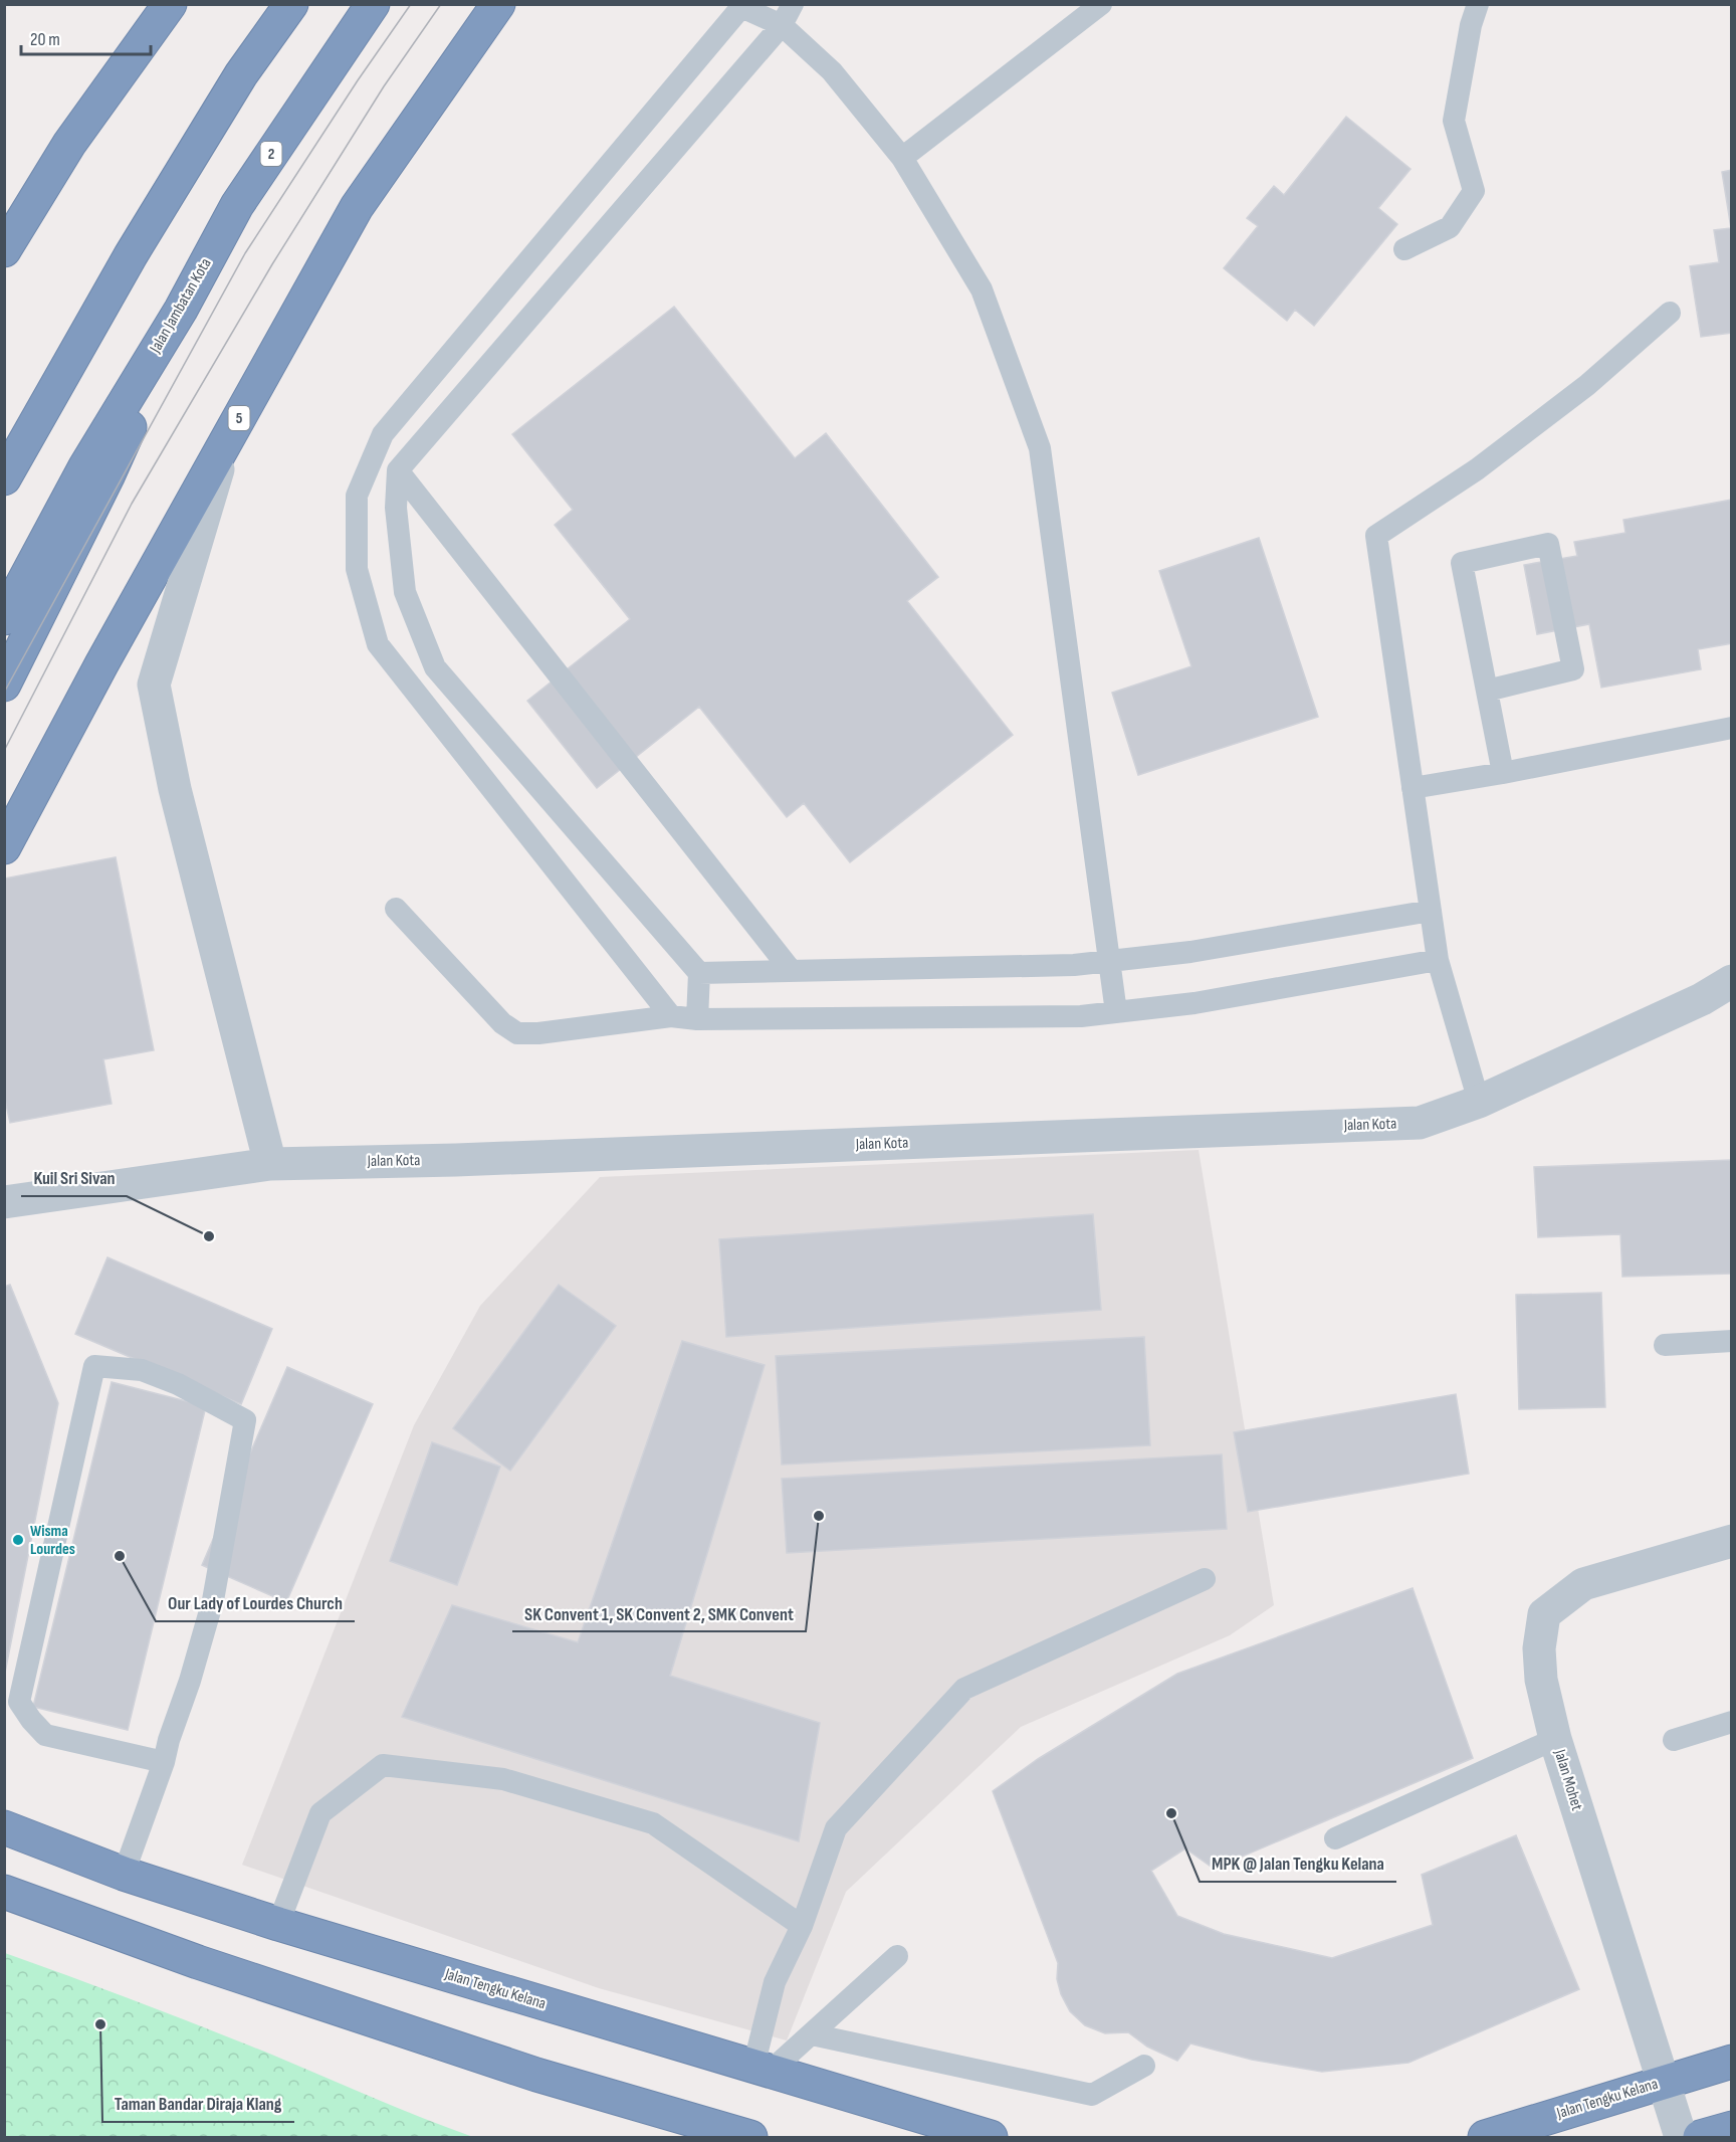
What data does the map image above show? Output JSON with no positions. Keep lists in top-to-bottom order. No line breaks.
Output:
{"streets":{"highway":["2","Jalan Jambatan Kota","5","Jalan Tengku Kelana"],"street":["Jalan Kota","Jalan Mohet"]},"crossings":[["Jalan Mohet","Jalan Tengku Kelana"]],"places":["Kuil Sri Sivan","SK Convent 1, SK Convent 2, SMK Convent","Wisma Lourdes","Our Lady of Lourdes Church","MPK @ Jalan Tengku Kelana","Taman Bandar Diraja Klang"],"scale_bar":"20 m"}
